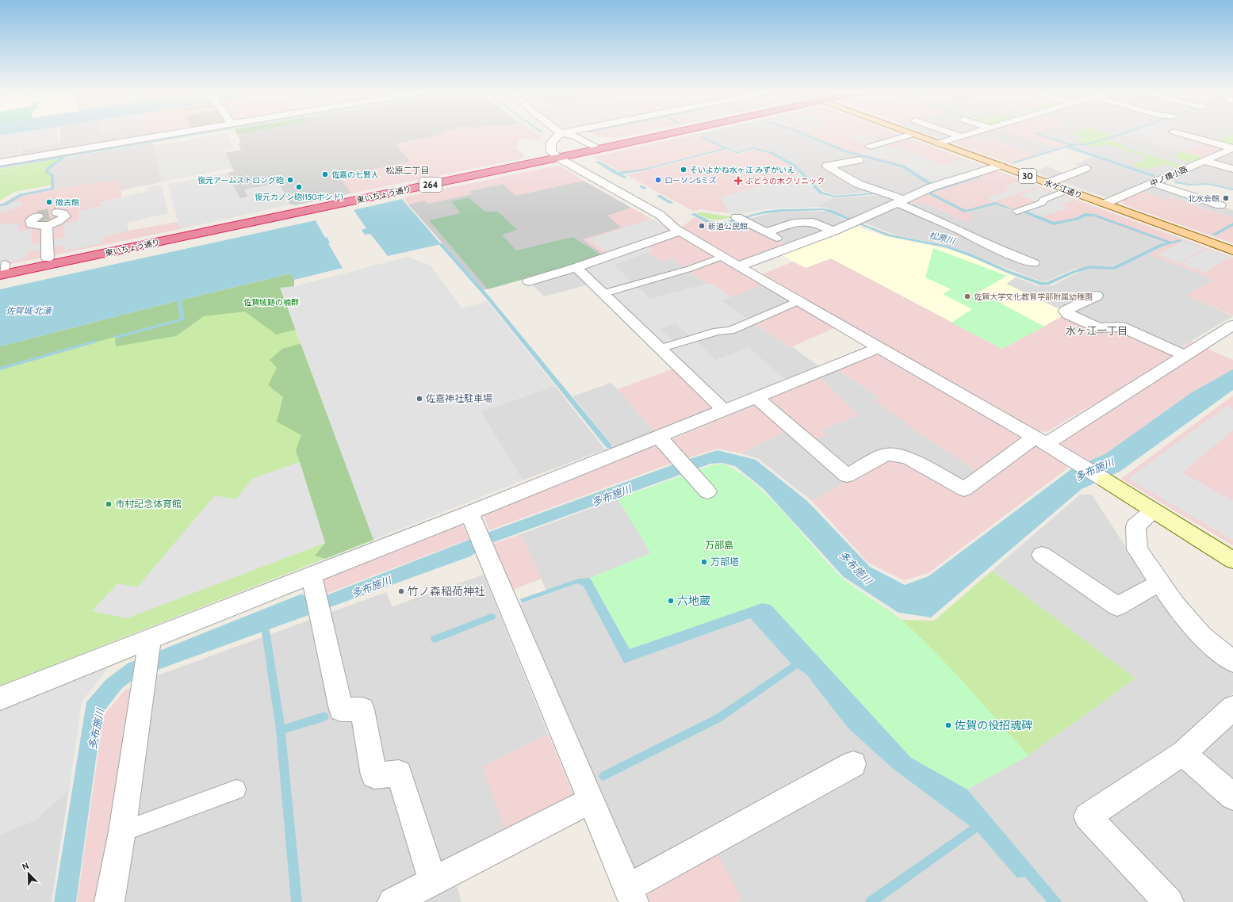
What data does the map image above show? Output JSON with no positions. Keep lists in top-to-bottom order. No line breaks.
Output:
{"streets":{"highway":["264","東いちょう通り"],"main road":["30","水ケ江通り"],"street":["中ノ橋小路"]},"crossings":[["中ノ橋小路","水ケ江通り"]],"districts":["松原二丁目","水ヶ江一丁目"],"water":["松原川","佐賀城 北濠","多布施川"],"parks":["佐賀城跡の楠群","万部島"],"places":{"other":["そいよかね水ヶ江 みずがいえ","佐嘉の七賢人","復元アームストロング砲","ローソンSミズ","復元カノン砲(150ポンド)","北水会館","徴古館","新道公民館","佐賀大学文化教育学部附属幼稚園","佐嘉神社駐車場","市村記念体育館","万部塔","竹ノ森稲荷神社","六地蔵","佐賀の役招魂碑"],"health":["ぶどうの木クリニック"]},"north":"top left"}
